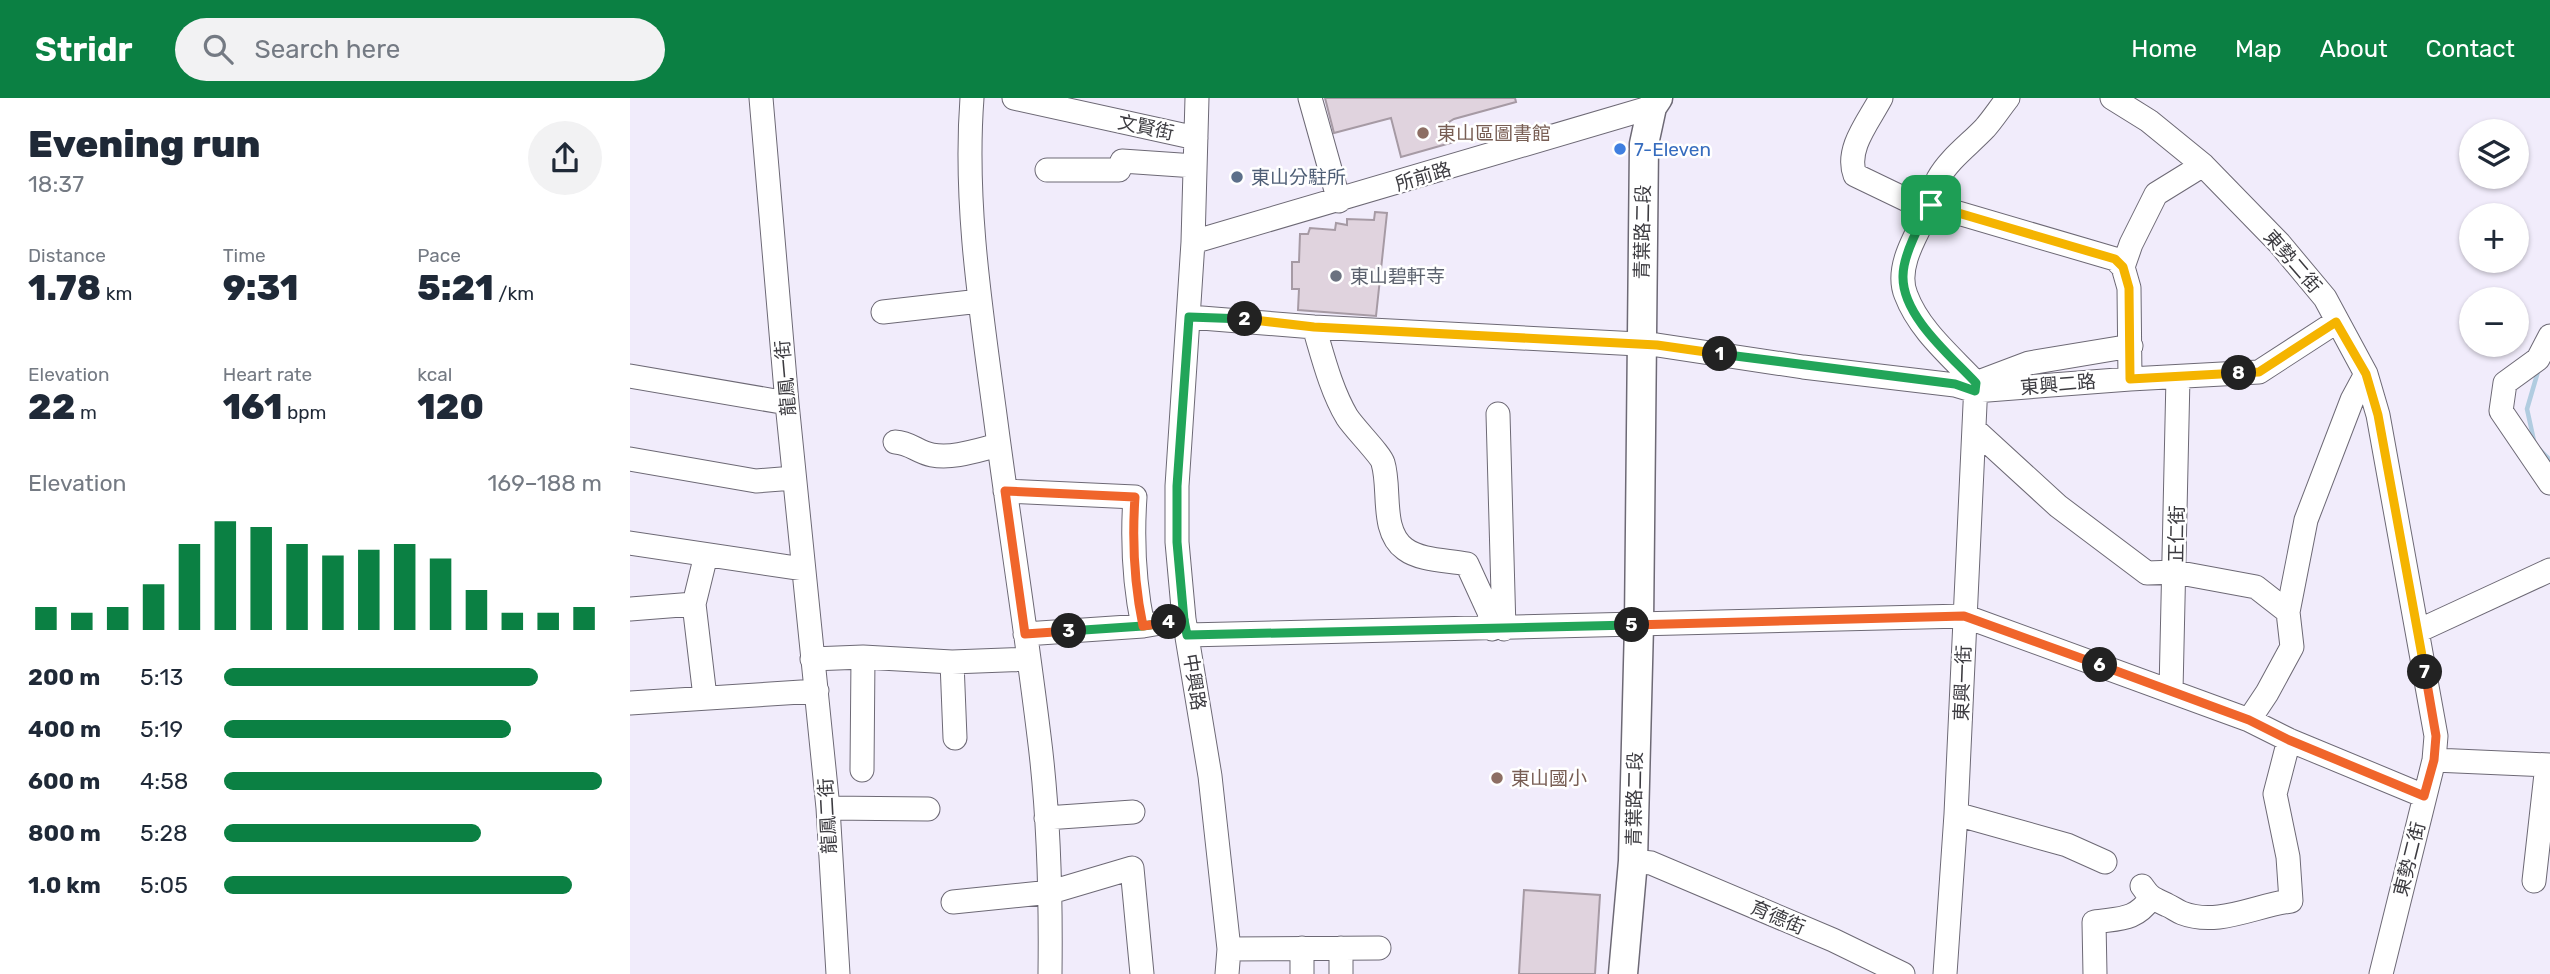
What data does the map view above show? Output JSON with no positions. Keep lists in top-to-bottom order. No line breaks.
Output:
{"streets":{"main road":["青葉路二段"],"street":["文賢街","所前路","東勢二街","龍鳳一街","東興二路","正仁街","中興路","東興一街","龍鳳二街","育德街"]},"crossings":[["文賢街","中興路"],["所前路","青葉路二段"],["所前路","中興路"],["青葉路二段","東興二路"],["青葉路二段","育德街"],["東勢二街","東興二路"],["龍鳳一街","龍鳳二街"],["東興二路","正仁街"],["東興二路","中興路"],["東興二路","東興一街"]],"places":["東山區圖書館","7-Eleven","東山分駐所","東山碧軒寺","東山國小"],"page":{"header":"Stridr","search":"Search here","nav":["Home","Map","About","Contact"],"heading":["Evening run","18:37"],"map_buttons":["+","−"],"stats":[["Distance","1.78 km"],["Time","9:31"],["Pace","5:21 /km"],["Elevation","22 m"],["Heart rate","161 bpm"],["kcal","120"]],"pins":["2","1","8","4","5","3","6","7"],"chart":["Elevation","169–188 m"],"list":[{"name":"200 m","note":"5:13"},{"name":"400 m","note":"5:19"},{"name":"600 m","note":"4:58"},{"name":"800 m","note":"5:28"},{"name":"1.0 km","note":"5:05"}]}}
